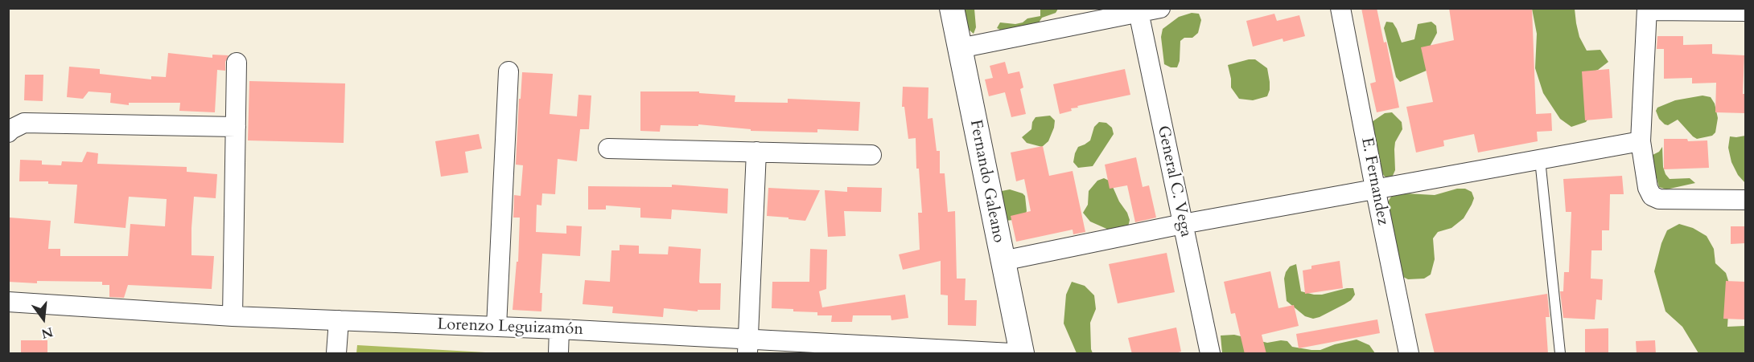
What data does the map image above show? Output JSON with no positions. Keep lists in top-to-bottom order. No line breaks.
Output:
{"streets":{"street":["Fernando Galeano","General C. Vega","E. Fernandez","Lorenzo Leguizamón"]},"north":"bottom"}
